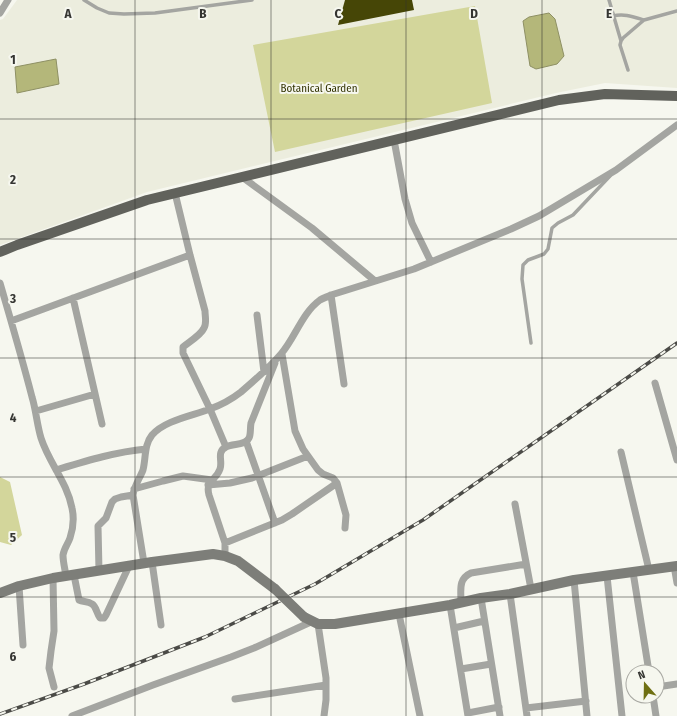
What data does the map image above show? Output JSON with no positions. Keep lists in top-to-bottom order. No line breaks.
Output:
{"parks":["Botanical Garden"],"north":"top","grid":{"columns":["A","B","C","D","E"],"rows":["1","2","3","4","5","6"]}}
